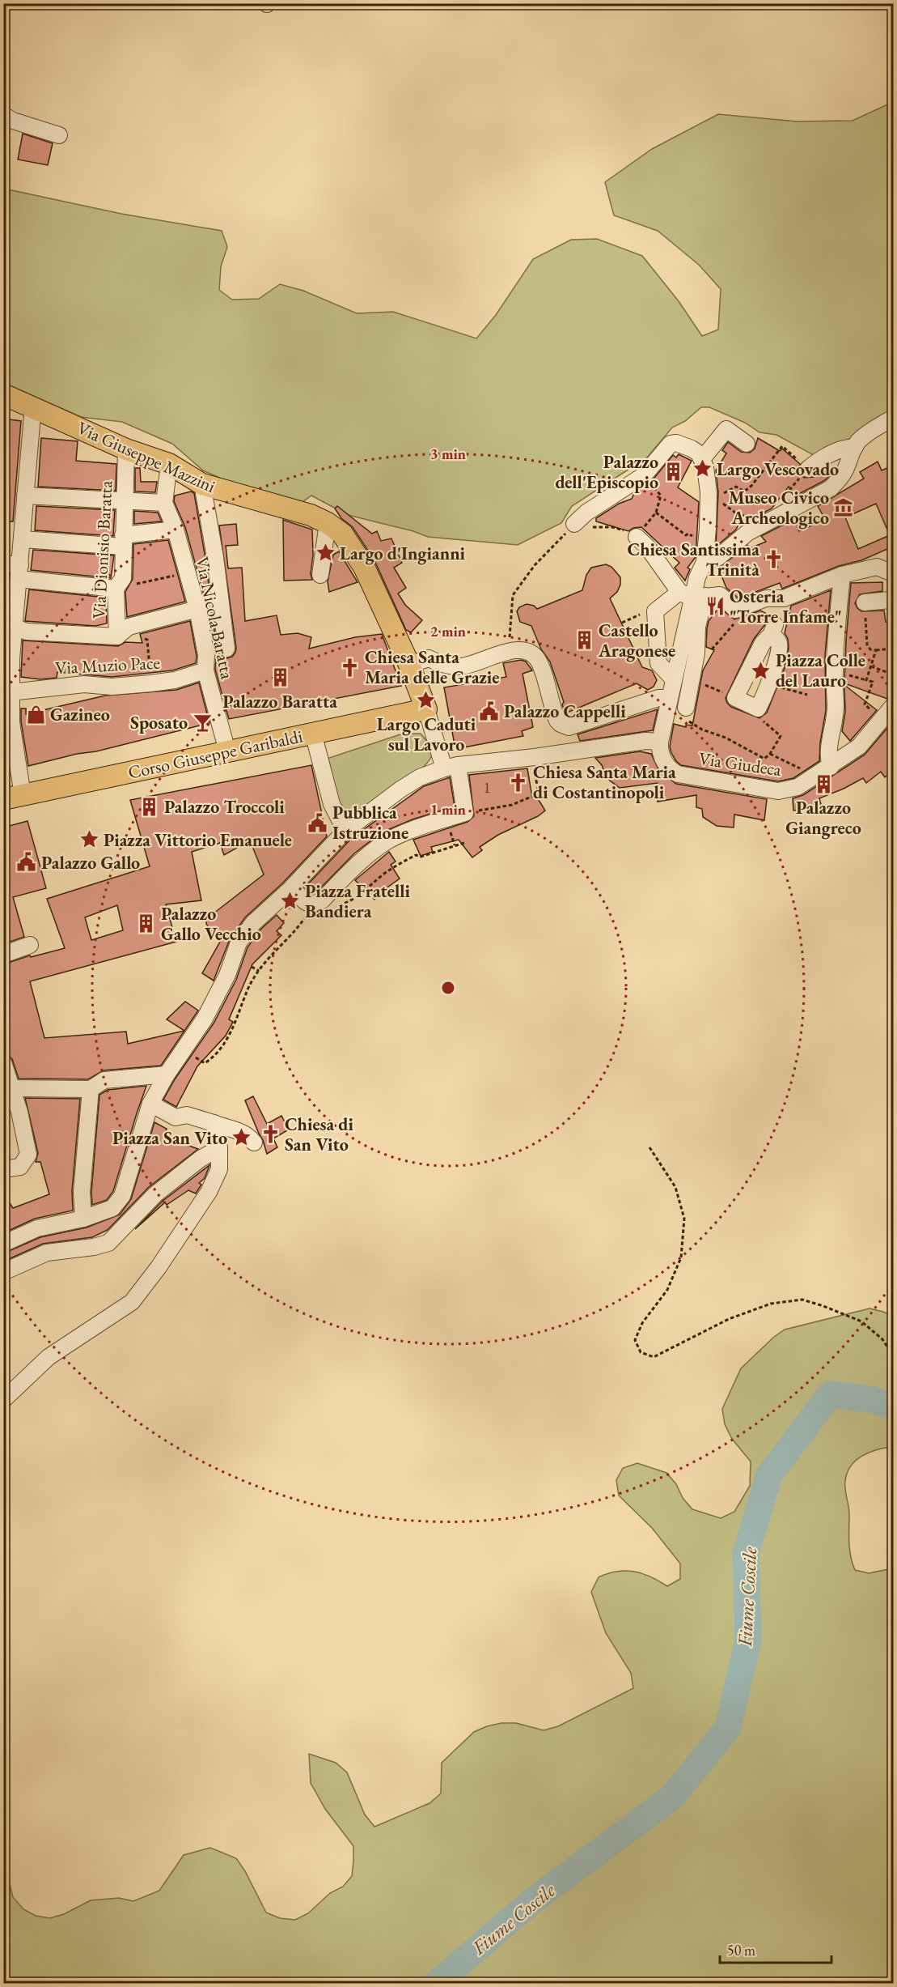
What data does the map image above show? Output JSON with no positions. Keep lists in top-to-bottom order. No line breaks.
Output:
{"streets":{"main road":["Via Giuseppe Mazzini","Corso Giuseppe Garibaldi"],"street":["Via Dionisio Baratta","Via Nicola Baratta","Via Muzio Pace","Via Giudeca"]},"crossings":[["Via Giuseppe Mazzini","Via Dionisio Baratta"],["Via Dionisio Baratta","Via Muzio Pace"],["Via Nicola Baratta","Via Muzio Pace"],["Via Nicola Baratta","Corso Giuseppe Garibaldi"]],"water":["Fiume Coscile"],"places":{"place":["Largo Vescovado","Largo d'Ingianni","Piazza Colle del Lauro","Largo Caduti sul Lavoro","Piazza Vittorio Emanuele","Piazza Fratelli Bandiera","Piazza San Vito"],"building":["Palazzo dell'Episcopio","Castello Aragonese","Palazzo Baratta","Palazzo Giangreco","Palazzo Troccoli","Palazzo Gallo Vecchio"],"museum":["Museo Civico Archeologico"],"church":["Chiesa Santissima Trinità","Chiesa Santa Maria delle Grazie","Chiesa Santa Maria di Costantinopoli","Chiesa di San Vito"],"restaurant":["Osteria \"Torre Infame\""],"public building":["Palazzo Cappelli","Pubblica Istruzione","Palazzo Gallo"],"shop":["Gazineo"],"bar":["Sposato"]},"house_numbers":["1"],"scale_bar":"50 m","rings":["3 min","2 min","1 min"]}
